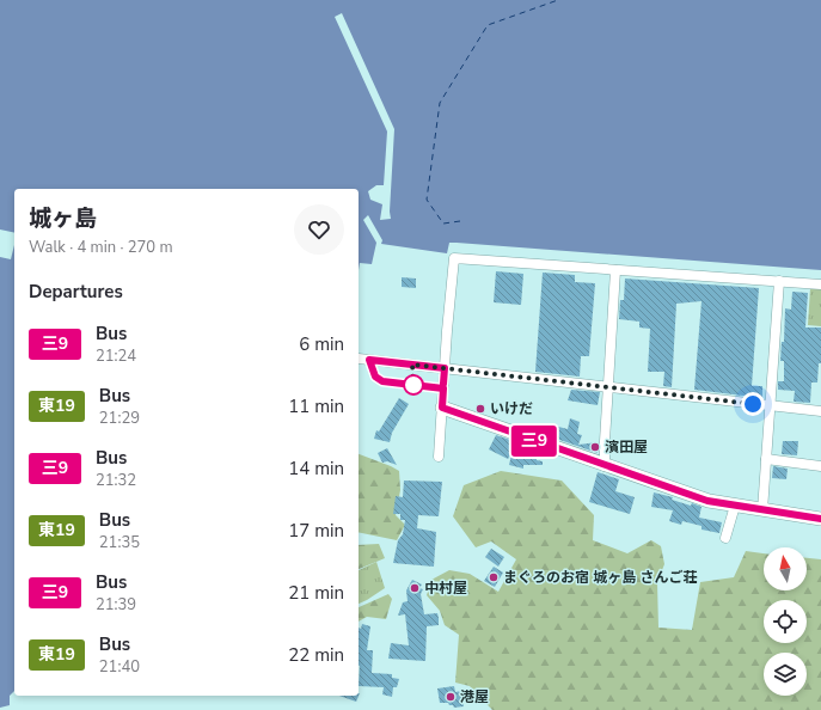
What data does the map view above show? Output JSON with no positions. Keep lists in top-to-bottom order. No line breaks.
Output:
{"places":["いけだ","濱田屋","まぐろのお宿 城ヶ島 さんご荘","中村屋","港屋"],"lines":["bus line 三9"],"north":"top","page":{"on_map":"三9","heading":[["城ヶ島","Walk · 4 min · 270 m"],"Departures"],"list":[{"mark":"三9","name":"Bus","note":"21:24","value":"6 min"},{"mark":"東19","name":"Bus","note":"21:29","value":"11 min"},{"mark":"三9","name":"Bus","note":"21:32","value":"14 min"},{"mark":"東19","name":"Bus","note":"21:35","value":"17 min"},{"mark":"三9","name":"Bus","note":"21:39","value":"21 min"},{"mark":"東19","name":"Bus","note":"21:40","value":"22 min"}]}}
